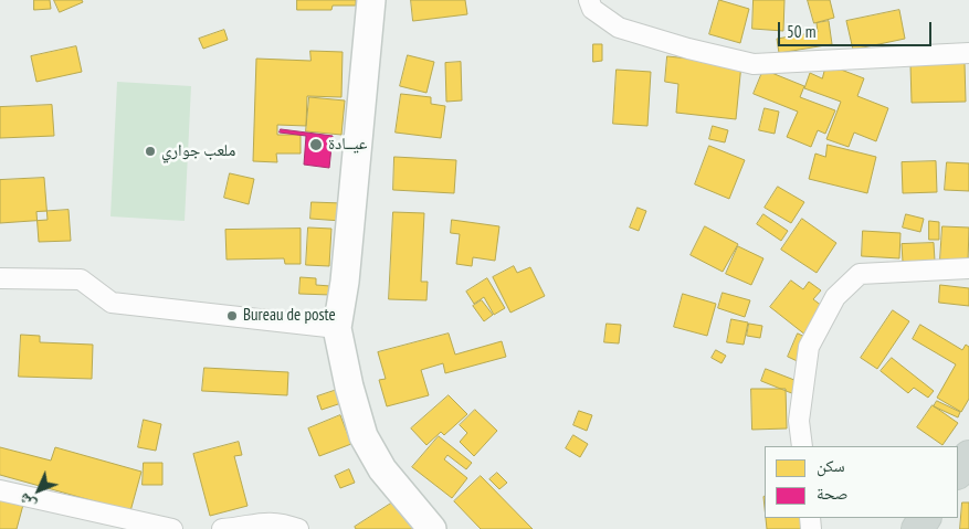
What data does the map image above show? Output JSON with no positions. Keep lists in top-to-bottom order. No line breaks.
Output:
{"places":["عيــادة","ملعب جواري","Bureau de poste"],"legend":["سكن","صحة"],"scale_bar":"50 m","north":"bottom left"}
